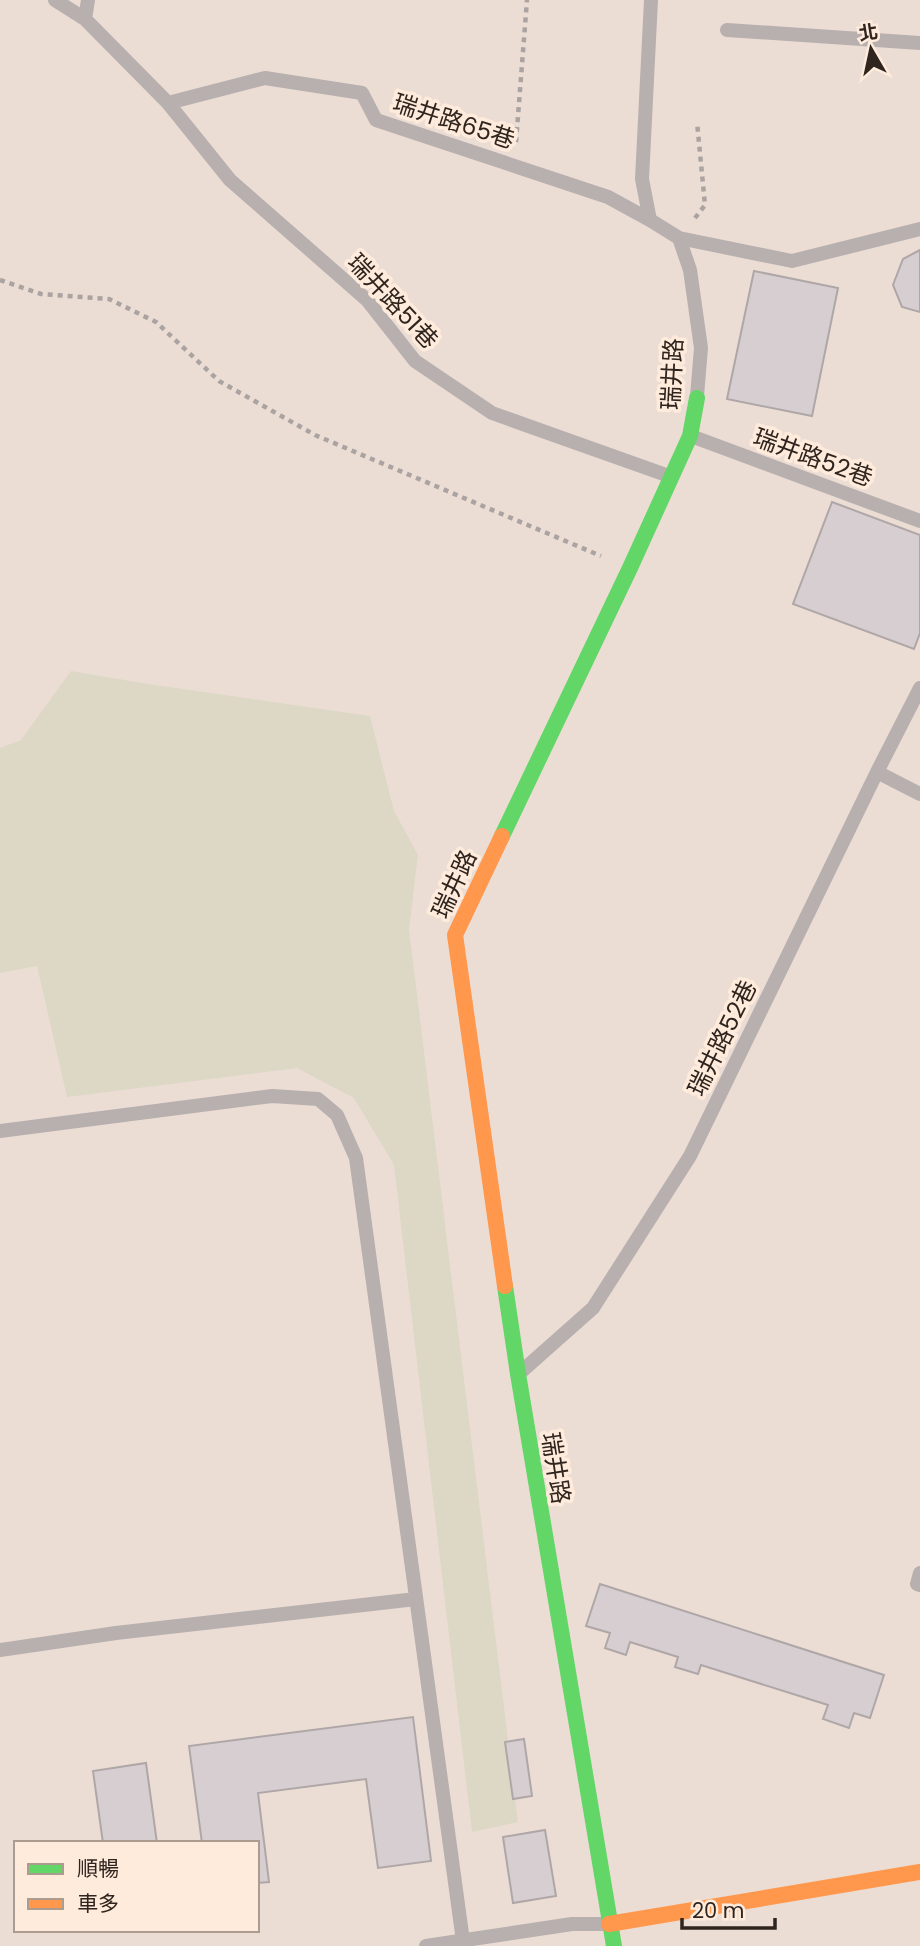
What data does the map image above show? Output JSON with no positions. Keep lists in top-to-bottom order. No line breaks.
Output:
{"streets":{"street":["瑞井路"],"lane":["瑞井路65巷","瑞井路51巷","瑞井路52巷"]},"crossings":[["瑞井路65巷","瑞井路51巷"],["瑞井路51巷","瑞井路"],["瑞井路","瑞井路52巷"]],"legend":["順暢","車多"],"scale_bar":"20 m","north":"top"}
